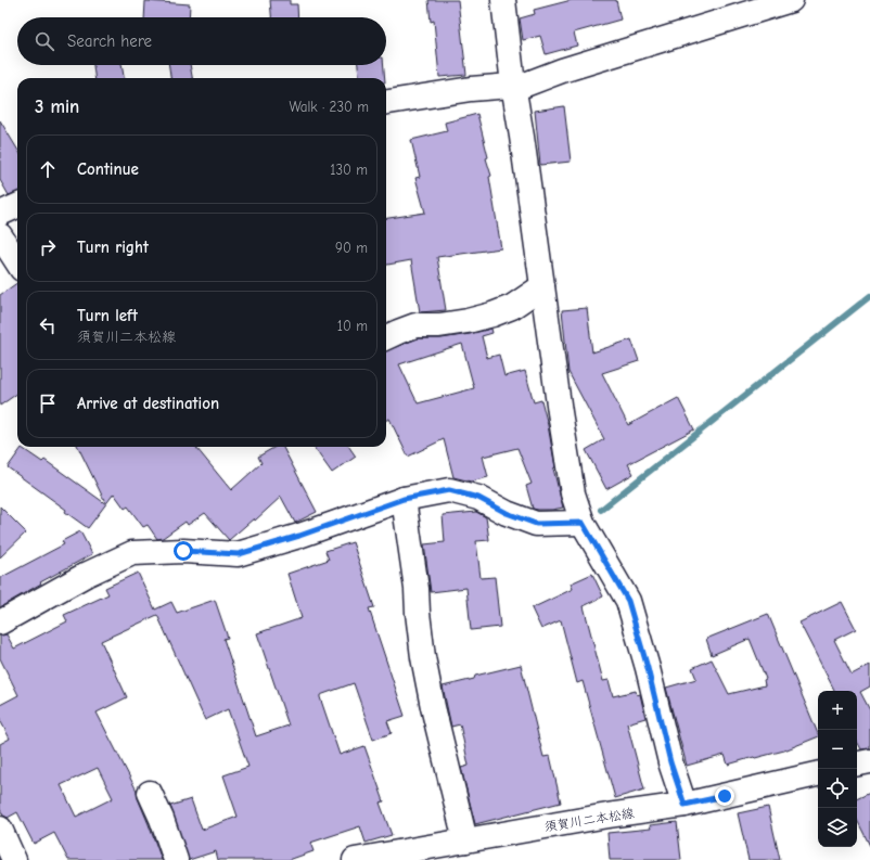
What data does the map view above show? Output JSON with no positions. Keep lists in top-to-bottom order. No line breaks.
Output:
{"streets":{"street":["須賀川二本松線"]},"page":{"search":"Search here","heading":["3 min","Walk · 230 m"],"list":[["Continue","130 m"],["Turn right","90 m"],["Turn left","須賀川二本松線","10 m"],"Arrive at destination"],"map_buttons":["+","−"]}}
